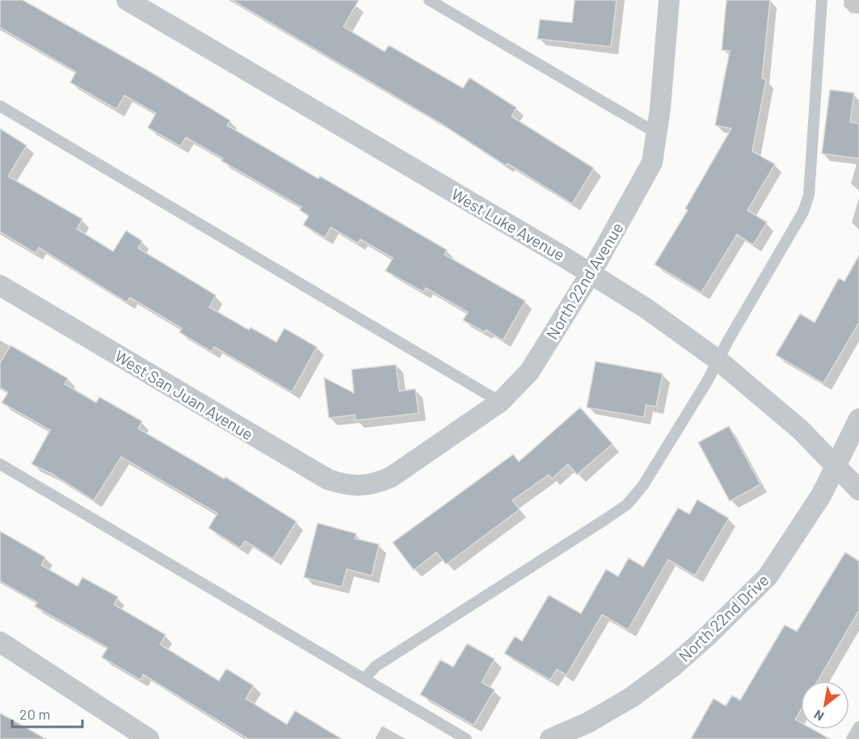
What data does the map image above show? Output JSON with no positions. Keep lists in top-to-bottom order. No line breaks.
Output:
{"streets":{"street":["West Luke Avenue","North 22nd Avenue","West San Juan Avenue","North 22nd Drive"]},"crossings":[["West Luke Avenue","North 22nd Avenue"],["West Luke Avenue","North 22nd Drive"],["North 22nd Avenue","West San Juan Avenue"]],"scale_bar":"20 m","north":"bottom left"}
